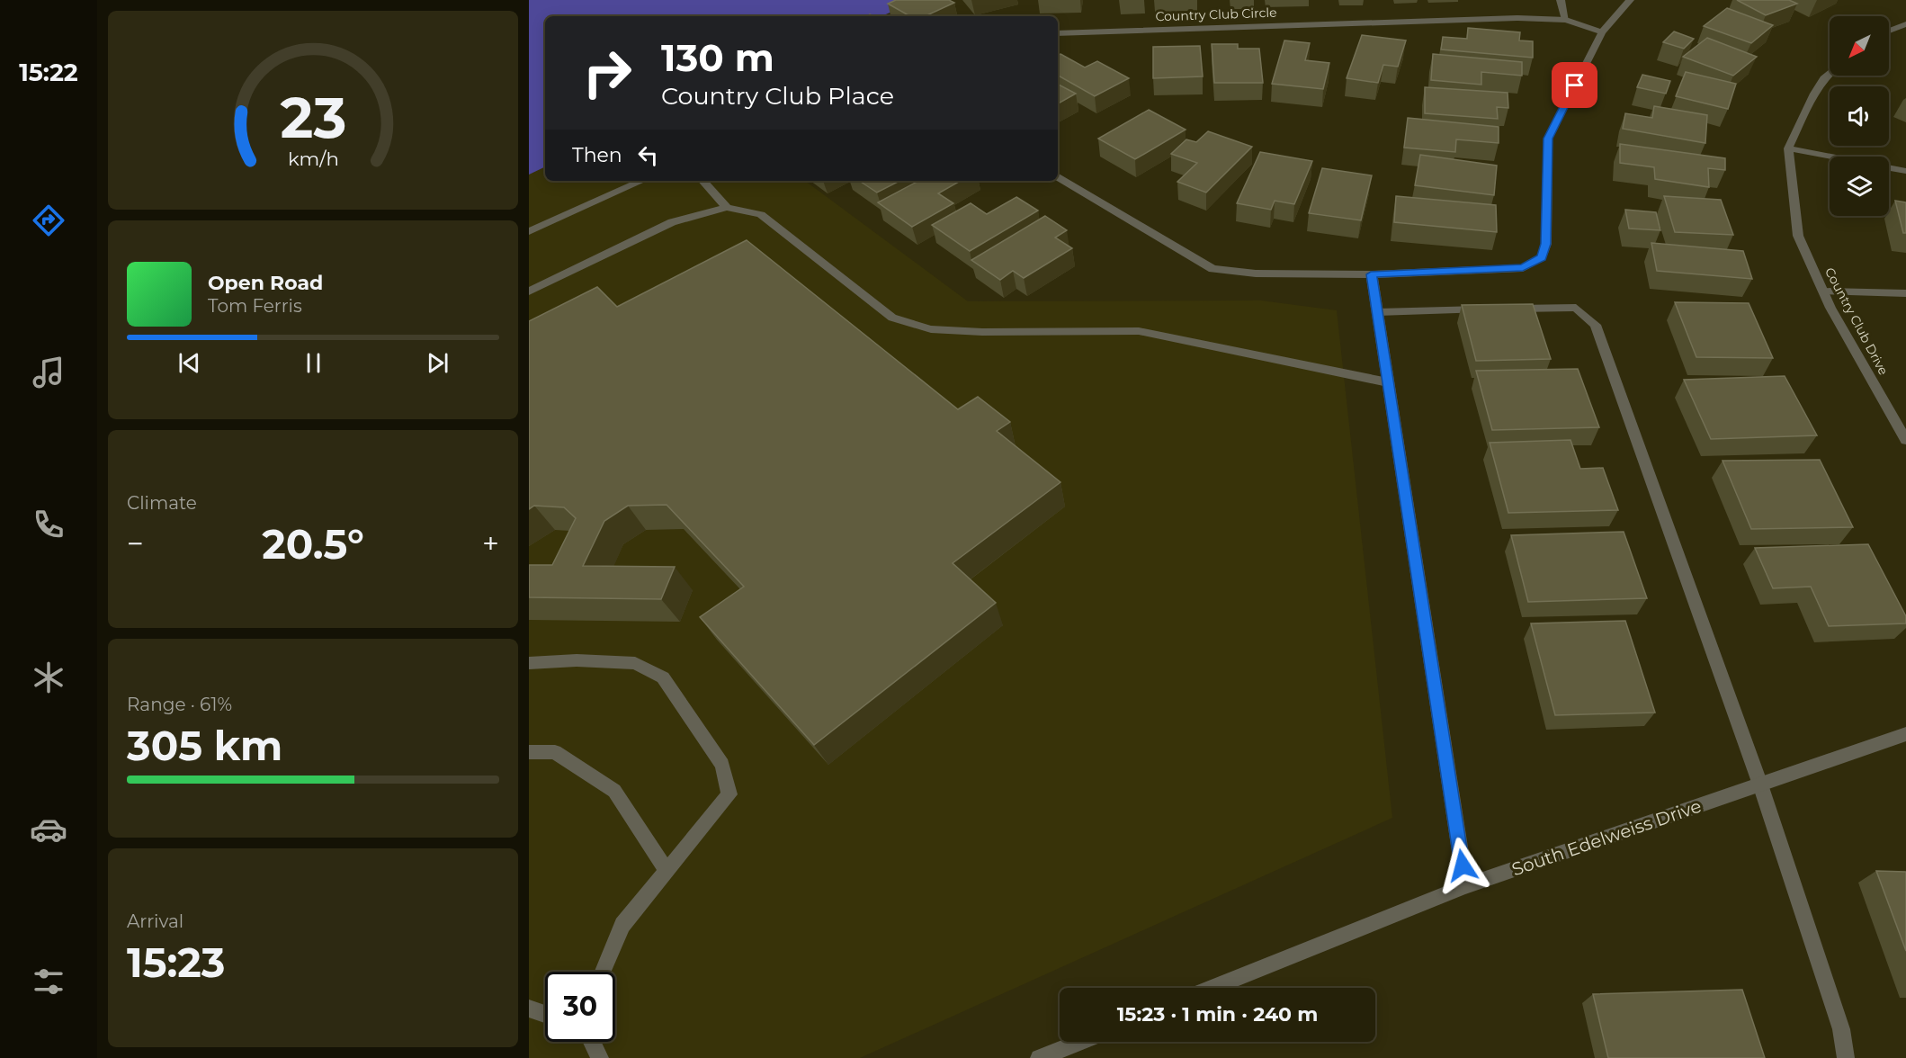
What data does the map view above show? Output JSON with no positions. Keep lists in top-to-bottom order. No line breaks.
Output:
{"streets":{"street":["Country Club Circle","Country Club Drive","South Edelweiss Drive"]},"north":"bottom left","page":{"tabs":"15:22","turn":["130 m","Country Club Place"],"then":"Then","song":["Open Road","Tom Ferris"],"tile":["Climate",["Range · 61%","305 km"],["Arrival","15:23"]],"heat":["−","20.5°","+"],"limit":"30","trip":"15:23 · 1 min · 240 m","gauge":["23","km/h"]}}
